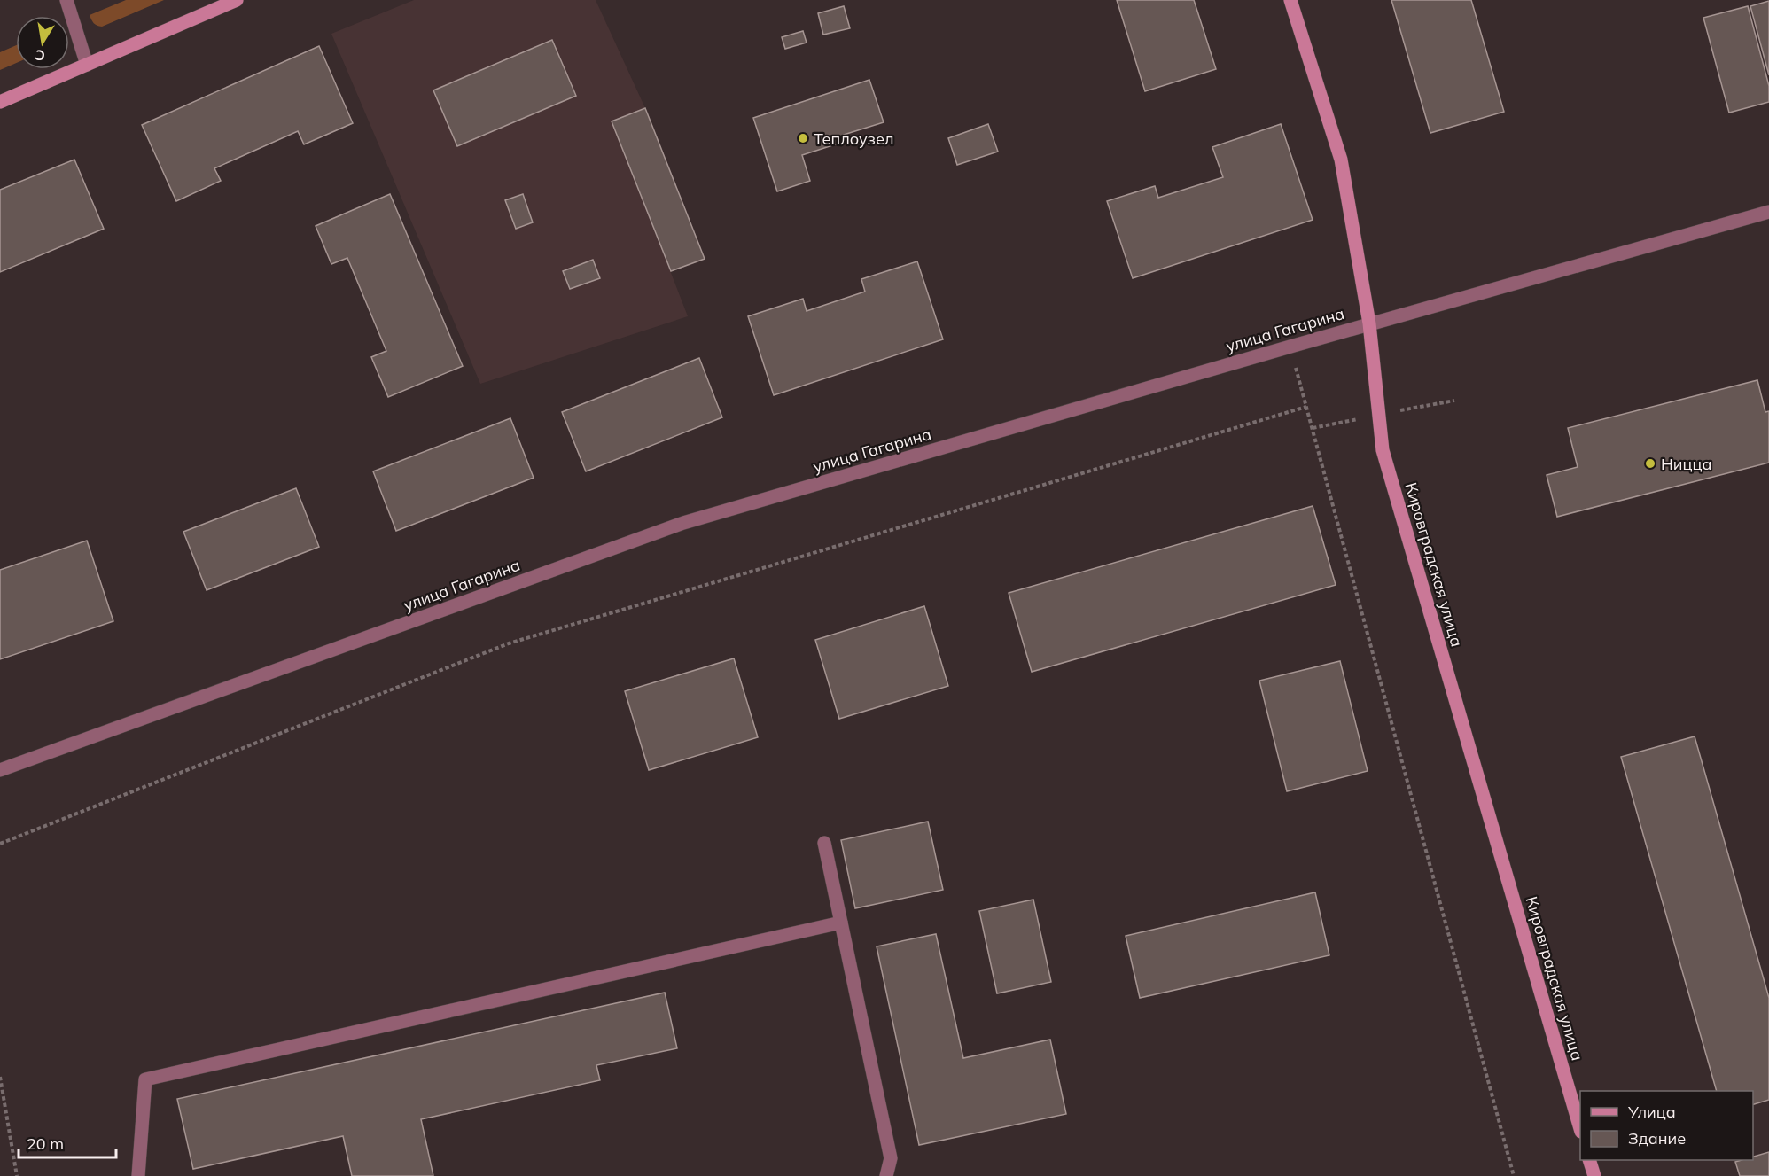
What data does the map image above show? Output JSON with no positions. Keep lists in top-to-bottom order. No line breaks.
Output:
{"streets":{"main road":["Кировградская улица"],"street":["улица Гагарина"]},"crossings":[["улица Гагарина","Кировградская улица"]],"places":["Теплоузел","Ницца"],"legend":["Улица","Здание"],"scale_bar":"20 m","north":"bottom"}
